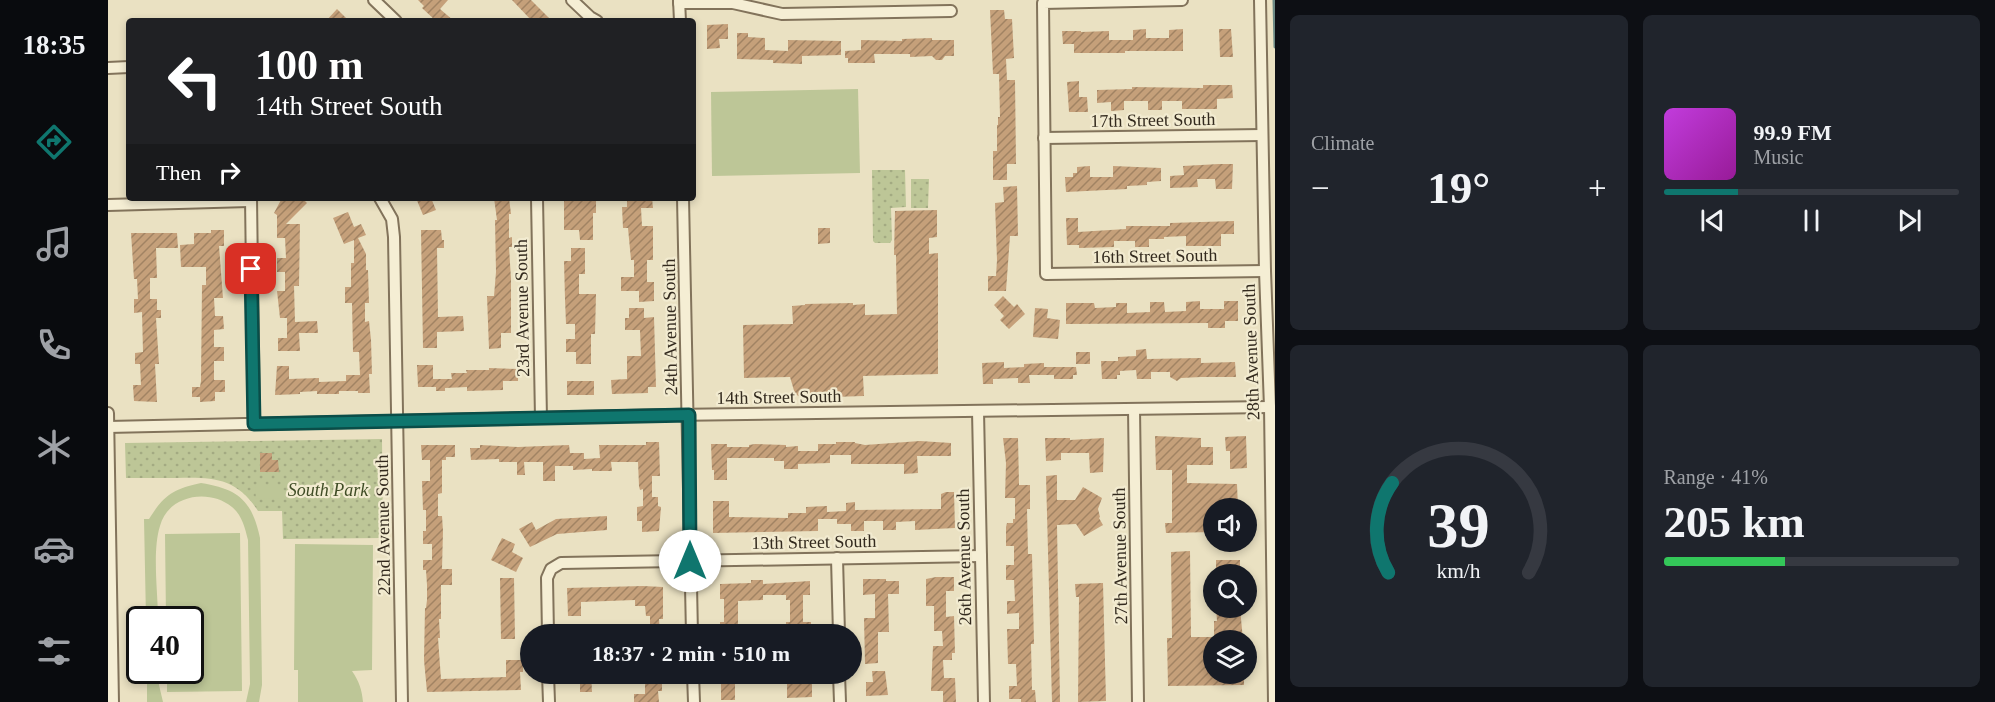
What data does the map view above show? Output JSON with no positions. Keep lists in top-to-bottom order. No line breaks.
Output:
{"streets":{"street":["17th Street South","16th Street South","23rd Avenue South","24th Avenue South","28th Avenue South","14th Street South","22nd Avenue South","13th Street South","27th Avenue South","26th Avenue South"]},"crossings":[["17th Street South","16th Street South"],["17th Street South","28th Avenue South"],["16th Street South","28th Avenue South"],["23rd Avenue South","14th Street South"],["24th Avenue South","14th Street South"],["24th Avenue South","13th Street South"],["28th Avenue South","14th Street South"],["14th Street South","22nd Avenue South"],["14th Street South","27th Avenue South"],["14th Street South","26th Avenue South"],["13th Street South","26th Avenue South"]],"parks":["South Park"],"page":{"tabs":"18:35","tile":["Climate",["Range · 41%","205 km"]],"turn":["100 m","14th Street South"],"song":["99.9 FM","Music"],"then":"Then","heat":["−","19°","+"],"limit":"40","trip":"18:37 · 2 min · 510 m","gauge":["39","km/h"]}}
